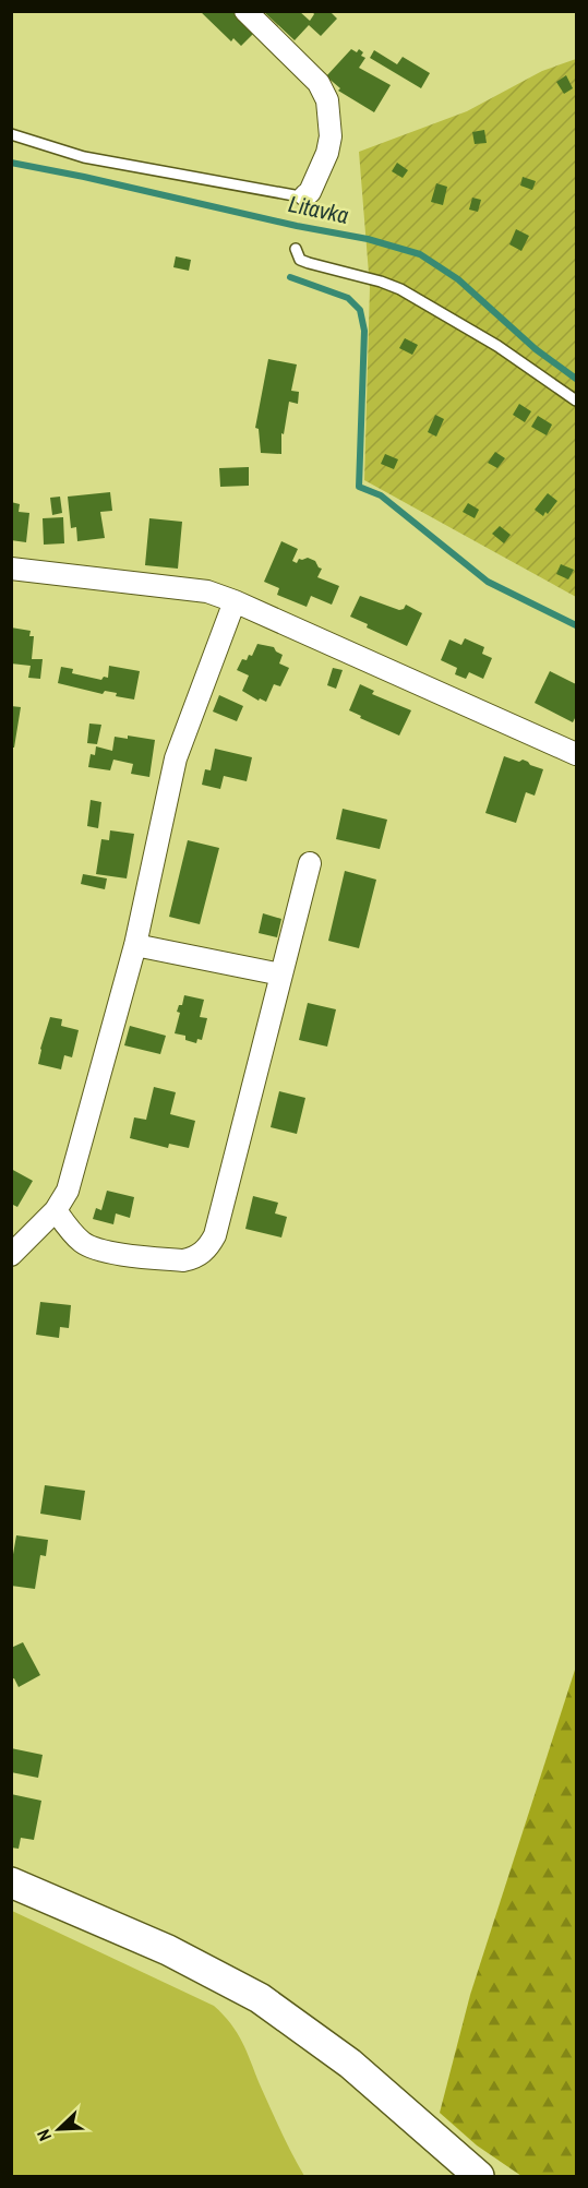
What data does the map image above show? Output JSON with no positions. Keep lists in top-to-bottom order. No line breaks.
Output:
{"water":["Litavka"],"north":"bottom left"}
